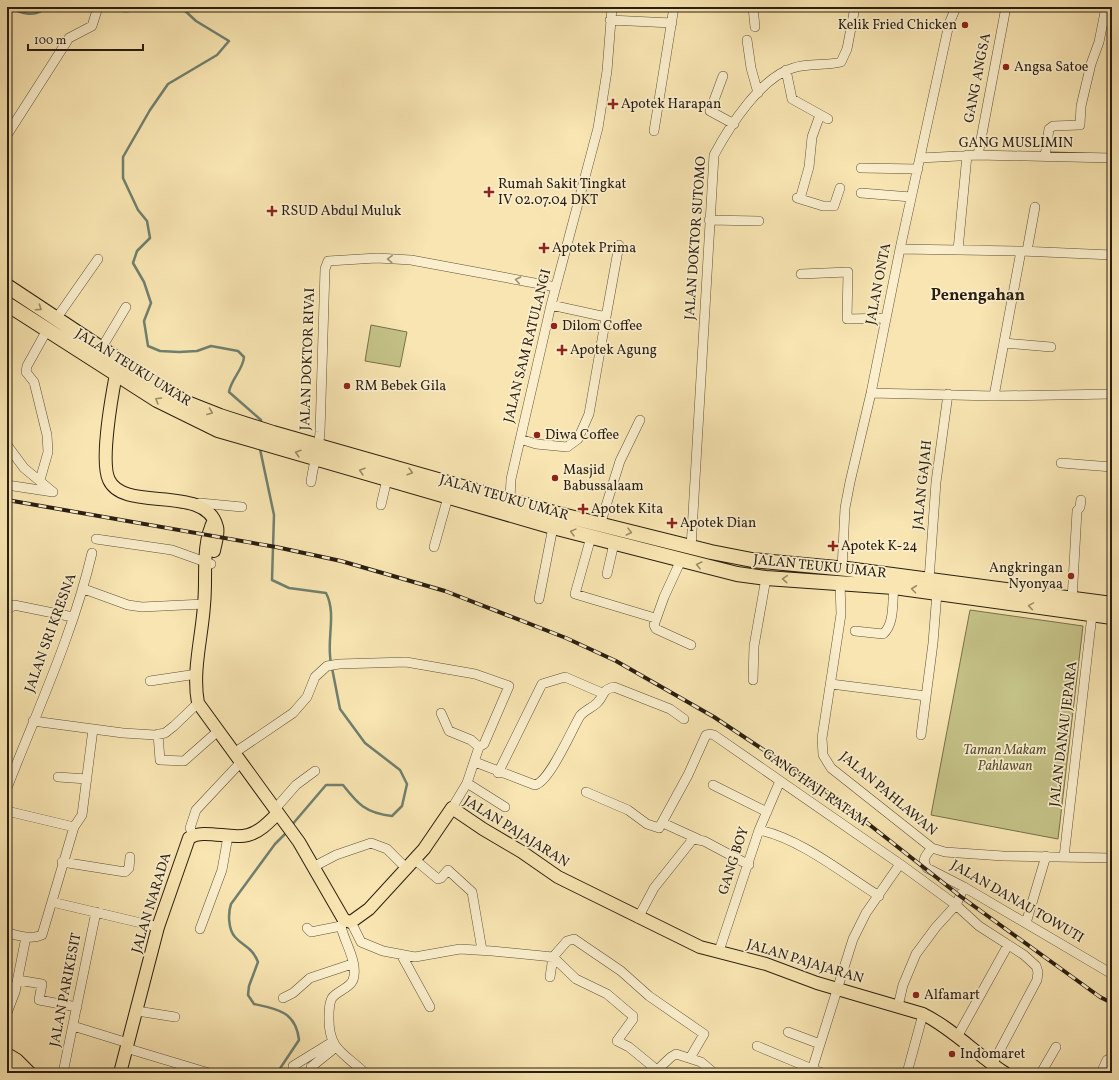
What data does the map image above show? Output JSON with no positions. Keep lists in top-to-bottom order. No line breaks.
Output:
{"streets":{"highway":["JALAN TEUKU UMAR"],"main road":["JALAN PAJAJARAN","JALAN NARADA"],"street":["GANG ANGSA","GANG MUSLIMIN","JALAN DOKTOR SUTOMO","JALAN ONTA","JALAN SAM RATULANGI","JALAN DOKTOR RIVAI","JALAN GAJAH","JALAN SRI KRESNA","JALAN DANAU JEPARA","GANG HAJI RATAM","JALAN PAHLAWAN","GANG BOY","JALAN DANAU TOWUTI","JALAN PARIKESIT"]},"crossings":[["GANG ANGSA","GANG MUSLIMIN"],["GANG MUSLIMIN","JALAN ONTA"],["JALAN DOKTOR SUTOMO","JALAN TEUKU UMAR"],["JALAN ONTA","JALAN TEUKU UMAR"],["JALAN SAM RATULANGI","JALAN DOKTOR RIVAI"],["JALAN SAM RATULANGI","JALAN TEUKU UMAR"],["JALAN DOKTOR RIVAI","JALAN TEUKU UMAR"],["JALAN TEUKU UMAR","JALAN GAJAH"],["JALAN TEUKU UMAR","JALAN DANAU JEPARA"],["JALAN TEUKU UMAR","JALAN PAHLAWAN"],["JALAN DANAU JEPARA","JALAN PAHLAWAN"],["GANG HAJI RATAM","JALAN PAJAJARAN"],["GANG HAJI RATAM","GANG BOY"],["JALAN PAHLAWAN","JALAN DANAU TOWUTI"],["JALAN PAJAJARAN","GANG BOY"]],"districts":["Penengahan"],"parks":["Taman Makam Pahlawan"],"places":{"other":["Kelik Fried Chicken","Angsa Satoe","Dilom Coffee","RM Bebek Gila","Diwa Coffee","Masjid Babussalaam","Angkringan Nyonyaa","Alfamart","Indomaret"],"health":["Apotek Harapan","Rumah Sakit Tingkat IV 02.07.04 DKT","RSUD Abdul Muluk","Apotek Prima","Apotek Agung","Apotek Kita","Apotek Dian","Apotek K-24"]},"scale_bar":"100 m"}
